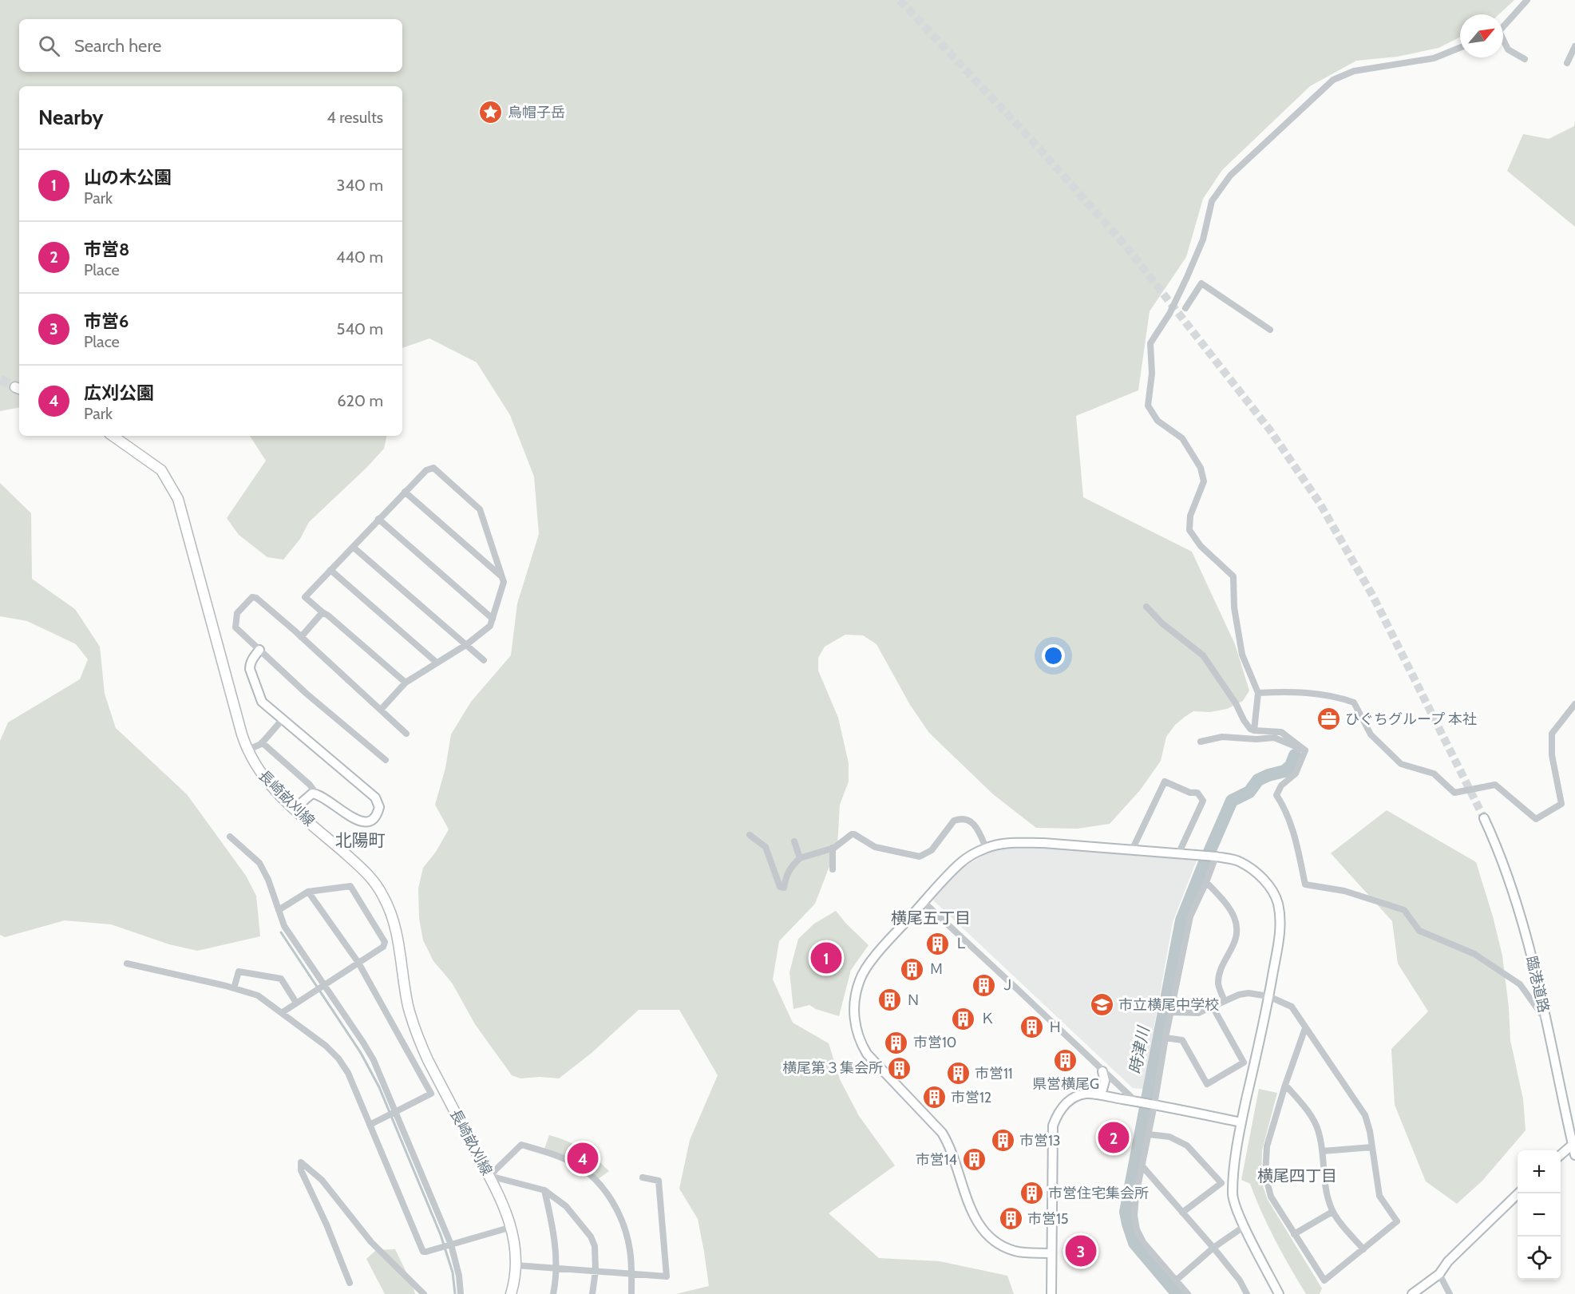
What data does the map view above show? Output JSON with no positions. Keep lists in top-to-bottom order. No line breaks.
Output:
{"streets":{"main road":["長崎畝刈線"],"street":["臨港道路"]},"districts":["北陽町","横尾五丁目","横尾四丁目"],"water":["時津川"],"places":{"place":["烏帽子岳"],"office":["ひぐちグループ 本社"],"building":["Ｌ","Ｍ","Ｊ","Ｎ","Ｋ","Ｈ","市営10","県営横尾G","横尾第３集会所","市営11","市営12","市営13","市営14","市営住宅集会所","市営15"],"school or university":["市立横尾中学校"]},"north":"top right","page":{"search":"Search here","heading":["Nearby","4 results"],"list":[{"mark":"1","name":"山の木公園","note":"Park","value":"340 m"},{"mark":"2","name":"市営8","note":"Place","value":"440 m"},{"mark":"3","name":"市営6","note":"Place","value":"540 m"},{"mark":"4","name":"広刈公園","note":"Park","value":"620 m"}],"pins":["1","2","4","3"],"map_buttons":["+","−"]}}
